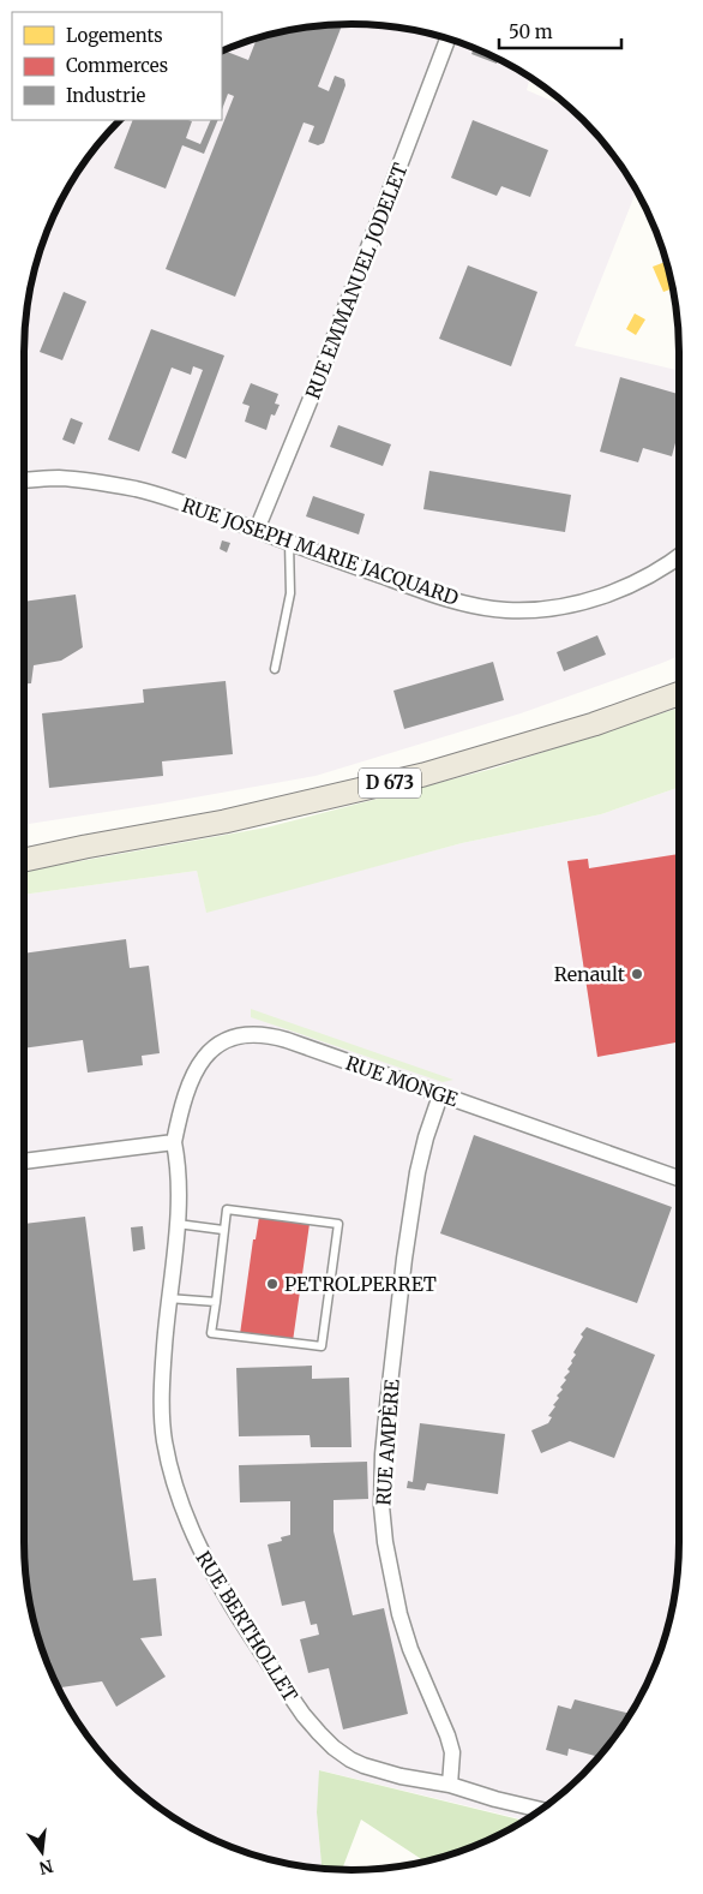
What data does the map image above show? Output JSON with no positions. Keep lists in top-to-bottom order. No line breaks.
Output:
{"streets":{"main road":["D 673"],"street":["RUE EMMANUEL JODELET","RUE JOSEPH MARIE JACQUARD","RUE MONGE","RUE AMPÈRE","RUE BERTHOLLET"]},"crossings":[["RUE EMMANUEL JODELET","RUE JOSEPH MARIE JACQUARD"],["RUE MONGE","RUE AMPÈRE"],["RUE MONGE","RUE BERTHOLLET"],["RUE AMPÈRE","RUE BERTHOLLET"]],"places":["Renault","PETROLPERRET"],"legend":["Logements","Commerces","Industrie"],"scale_bar":"50 m","north":"bottom"}
